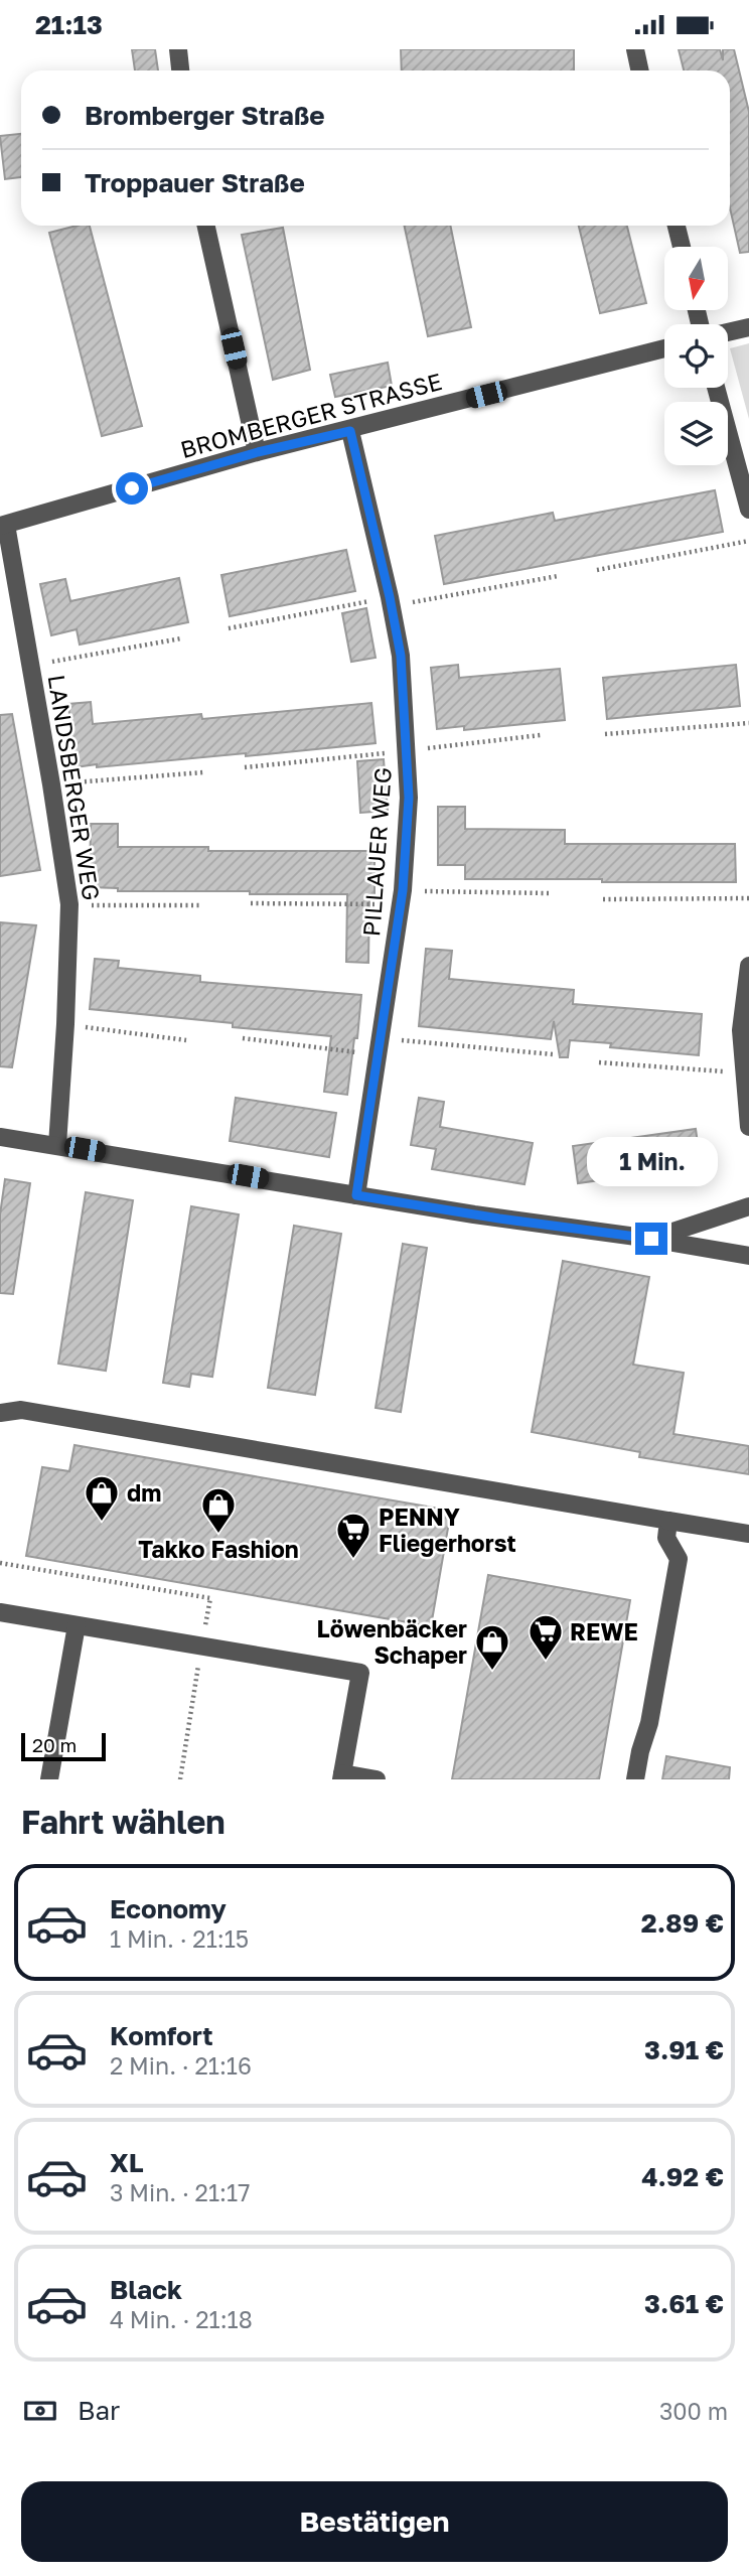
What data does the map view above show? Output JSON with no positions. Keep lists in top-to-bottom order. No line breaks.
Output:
{"streets":{"street":["BROMBERGER STRASSE","LANDSBERGER WEG","PILLAUER WEG"]},"crossings":[["BROMBERGER STRASSE","LANDSBERGER WEG"],["BROMBERGER STRASSE","PILLAUER WEG"]],"places":{"shop":["dm","Takko Fashion","Löwenbäcker Schaper"],"supermarket":["PENNY Fliegerhorst","REWE"]},"scale_bar":"20 m","north":"bottom","page":{"status":"21:13","banner":["Bromberger Straße","Troppauer Straße"],"bubble":"1 Min.","scale":"20 m","heading":"Fahrt wählen","list":[{"name":"Economy","note":"1 Min. · 21:15","value":"2.89 €"},{"name":"Komfort","note":"2 Min. · 21:16","value":"3.91 €"},{"name":"XL","note":"3 Min. · 21:17","value":"4.92 €"},{"name":"Black","note":"4 Min. · 21:18","value":"3.61 €"}],"pay":["Bar","300 m"],"buttons":"Bestätigen"}}
